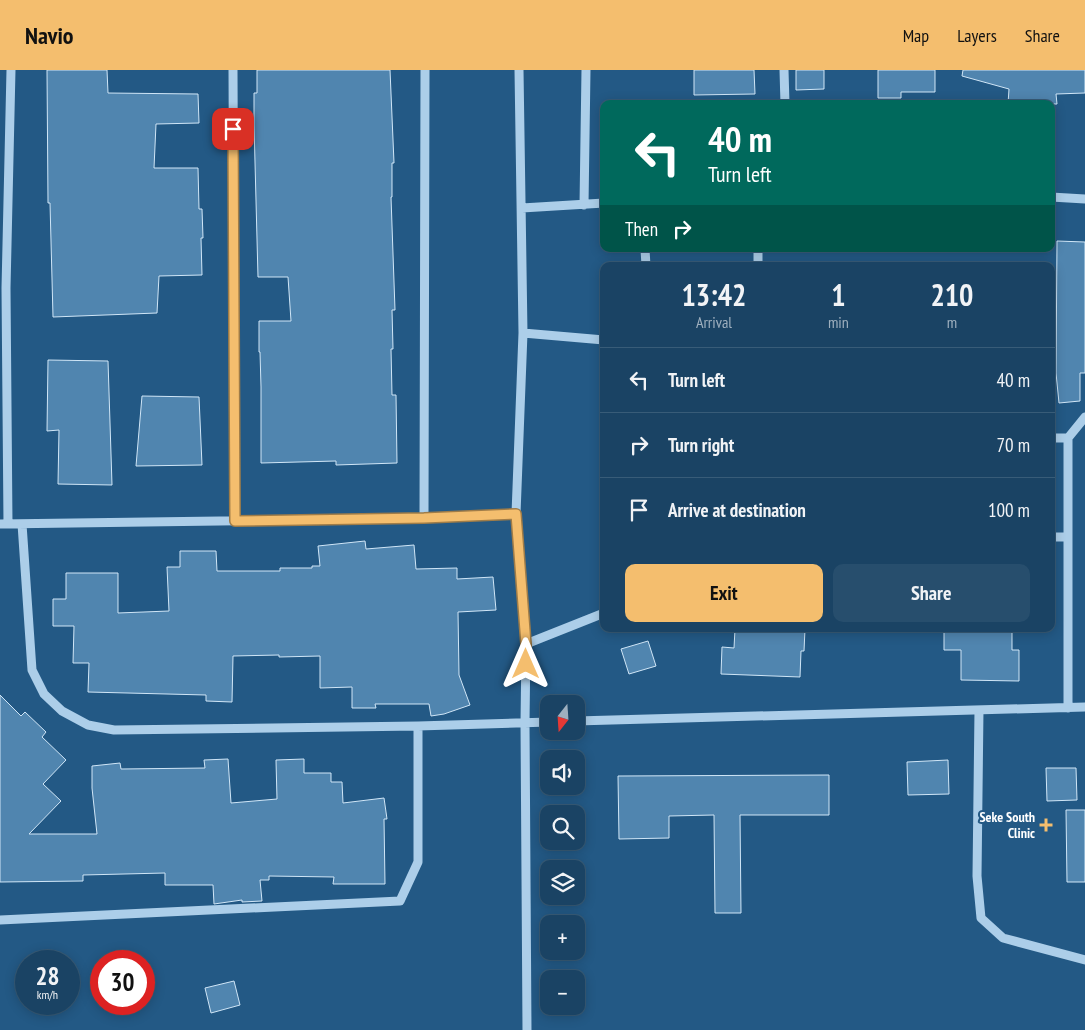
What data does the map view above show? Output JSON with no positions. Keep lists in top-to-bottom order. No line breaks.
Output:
{"places":{"health":["Seke South Clinic"]},"north":"bottom","page":{"header":"Navio","nav":["Map","Layers","Share"],"turn":["40 m","Turn left"],"then":"Then","eta":["13:42","Arrival","1","min","210","m"],"list":[{"name":"Turn left","value":"40 m"},{"name":"Turn right","value":"70 m"},{"name":"Arrive at destination","value":"100 m"}],"buttons":["Exit","Share"],"map_buttons":["+","−"],"speed":"28 km/h","limit":"30"}}
